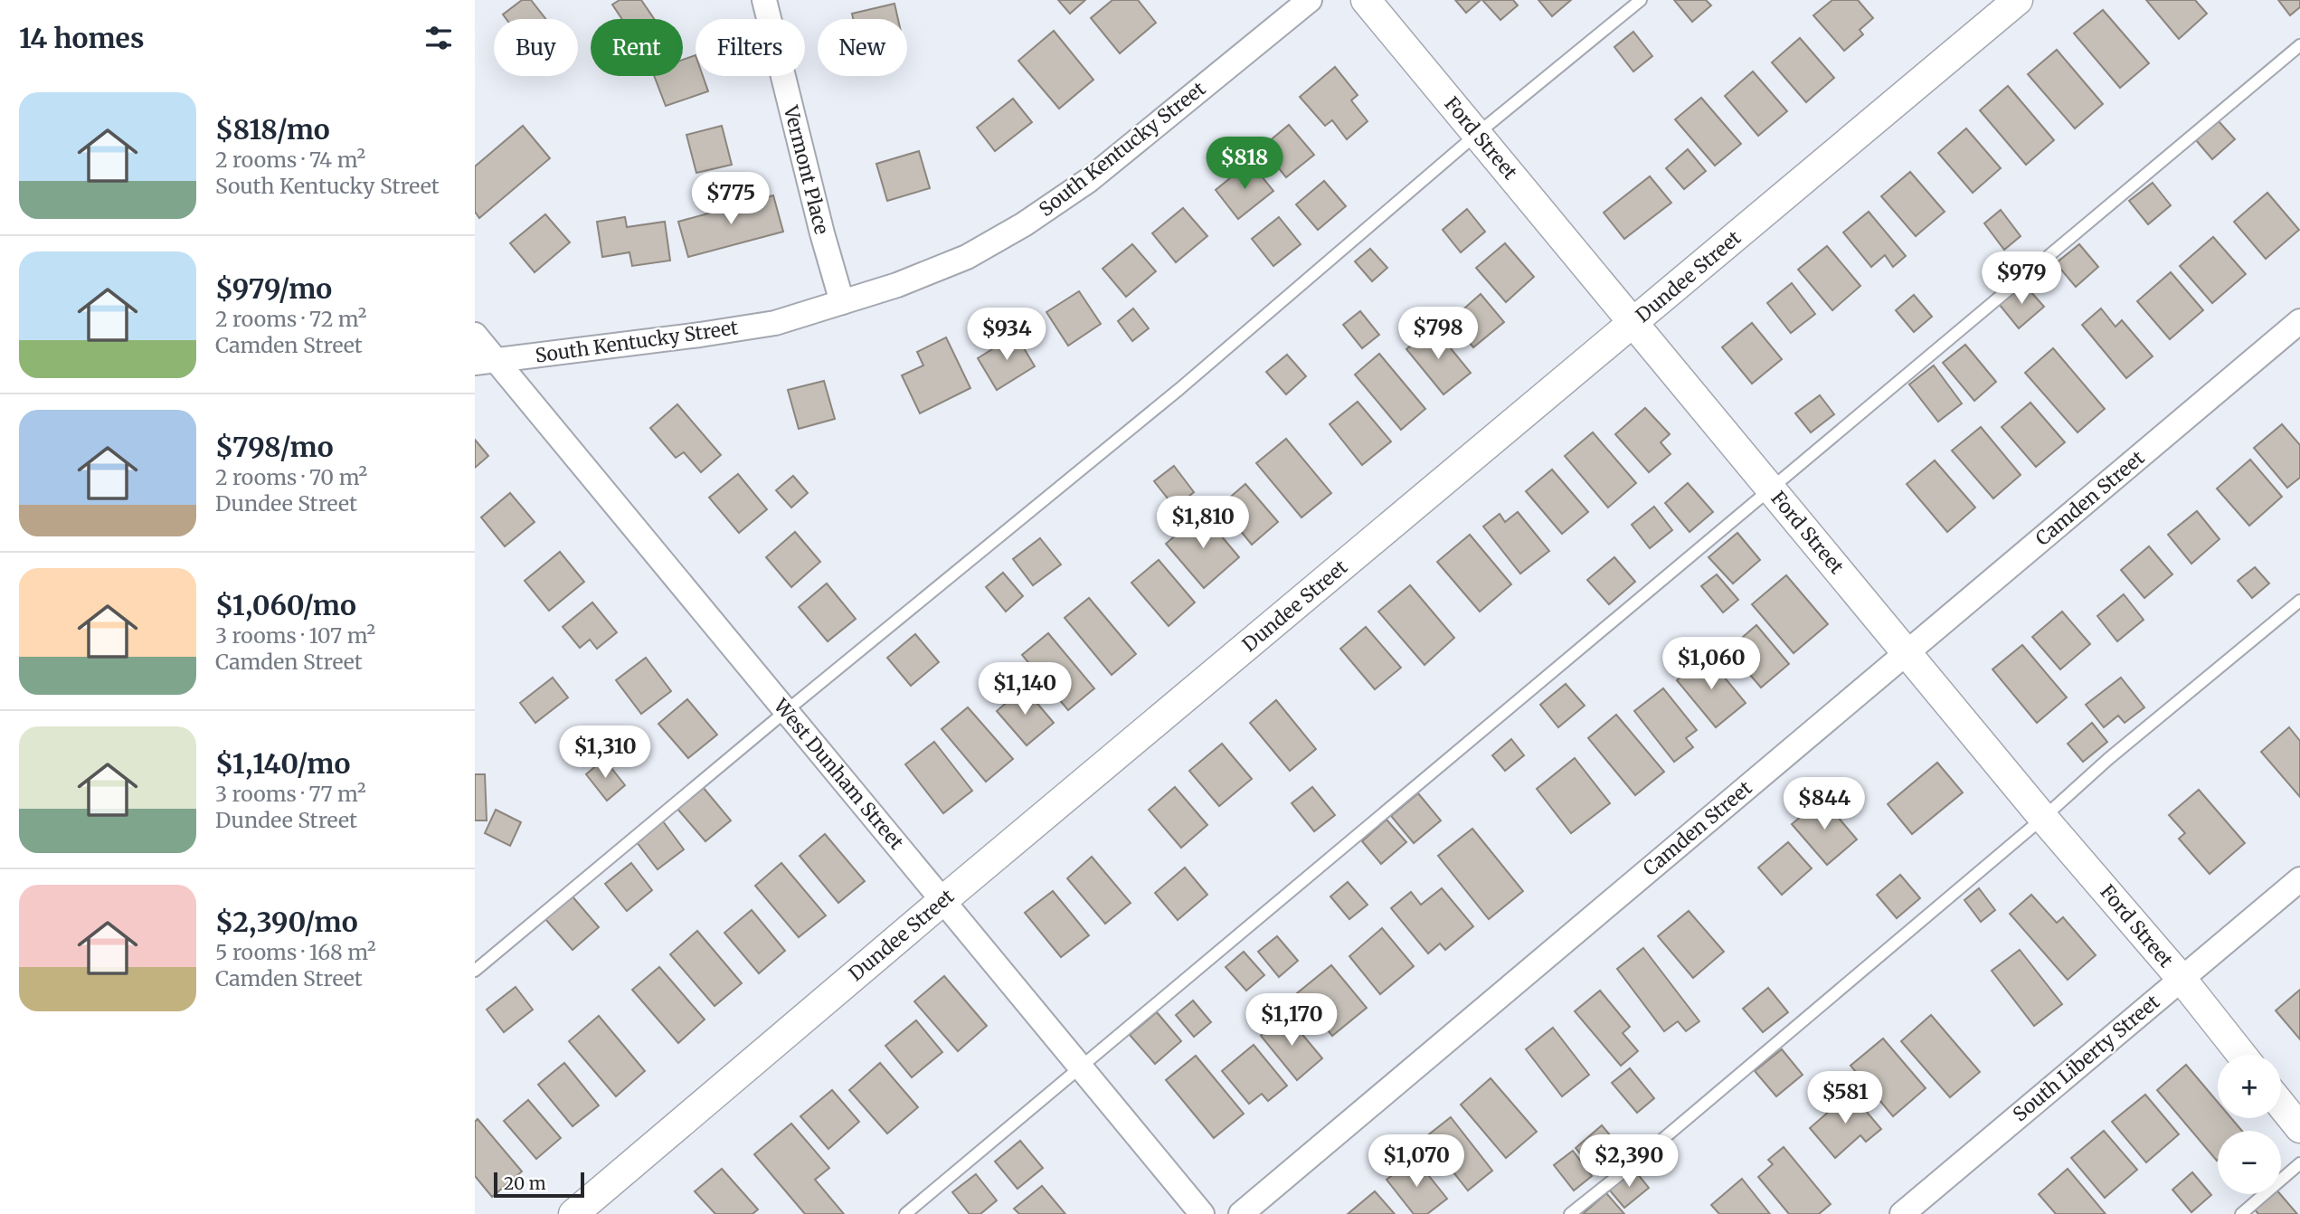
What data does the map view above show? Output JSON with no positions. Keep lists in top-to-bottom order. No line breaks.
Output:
{"streets":{"street":["Ford Street","South Kentucky Street","Vermont Place","Dundee Street","Camden Street","West Dunham Street","South Liberty Street"]},"crossings":[["Ford Street","Dundee Street"],["Ford Street","Camden Street"],["Ford Street","South Liberty Street"],["South Kentucky Street","Vermont Place"],["South Kentucky Street","West Dunham Street"],["Dundee Street","West Dunham Street"]],"scale_bar":"20 m","page":{"heading":"14 homes","chip":["Buy","Rent","Filters","New"],"list":[{"name":"$818/mo","note":"2 rooms · 74 m² · South Kentucky Street"},{"name":"$979/mo","note":"2 rooms · 72 m² · Camden Street"},{"name":"$798/mo","note":"2 rooms · 70 m² · Dundee Street"},{"name":"$1,060/mo","note":"3 rooms · 107 m² · Camden Street"},{"name":"$1,140/mo","note":"3 rooms · 77 m² · Dundee Street"},{"name":"$2,390/mo","note":"5 rooms · 168 m² · Camden Street"}],"price":["$818","$775","$979","$798","$934","$1,810","$1,060","$1,140","$1,310","$844","$1,170","$581","$1,070","$2,390"],"map_buttons":["+","−"],"scale":"20 m"}}
